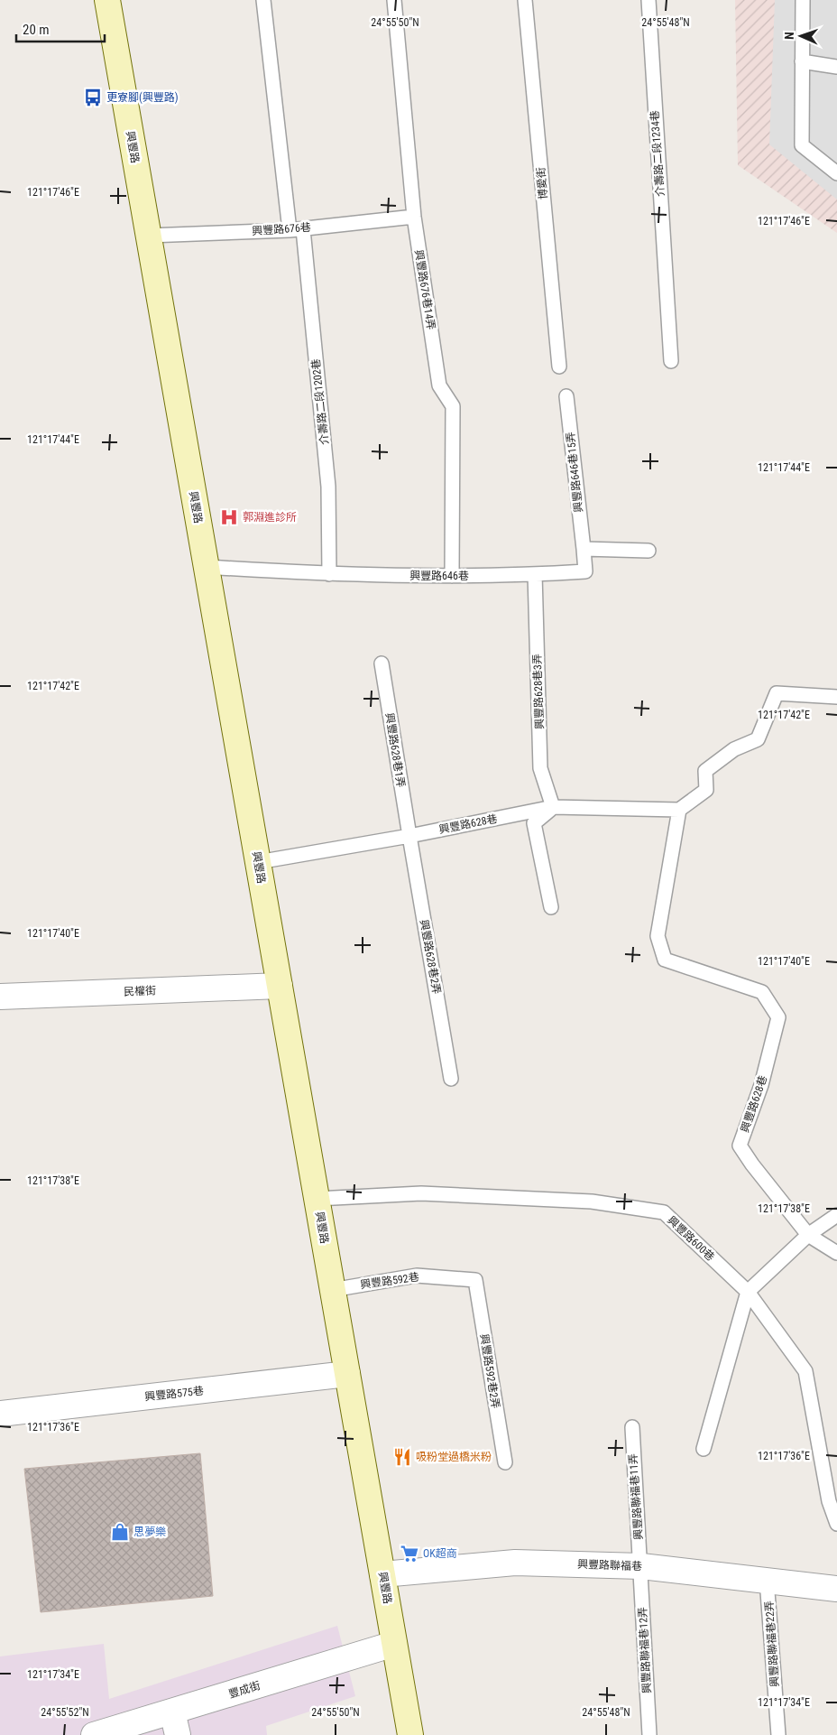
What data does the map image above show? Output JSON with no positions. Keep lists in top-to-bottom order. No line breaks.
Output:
{"streets":{"main road":["興豐路"],"street":["民權街","興豐路575巷","興豐路聯福巷","豐成街"],"lane":["介壽路二段1234巷","博愛街","興豐路676巷","興豐路676巷14弄","介壽路二段1202巷","興豐路646巷15弄","興豐路646巷","興豐路628巷3弄","興豐路628巷1弄","興豐路628巷","興豐路628巷2弄","興豐路600巷","興豐路592巷","興豐路592巷2弄","興豐路聯福巷11弄","興豐路聯福巷22弄","興豐路聯福巷12弄"]},"crossings":[["興豐路","興豐路676巷"],["興豐路","興豐路646巷"],["興豐路","興豐路628巷"],["興豐路","民權街"],["興豐路","興豐路600巷"],["興豐路","興豐路592巷"],["興豐路","興豐路575巷"],["興豐路","興豐路聯福巷"],["興豐路","豐成街"],["興豐路676巷","興豐路676巷14弄"],["興豐路676巷","介壽路二段1202巷"],["興豐路676巷14弄","興豐路646巷"],["介壽路二段1202巷","興豐路646巷"],["興豐路646巷15弄","興豐路646巷"],["興豐路646巷","興豐路628巷3弄"],["興豐路628巷3弄","興豐路628巷"],["興豐路628巷1弄","興豐路628巷"],["興豐路628巷1弄","興豐路628巷2弄"],["興豐路628巷","興豐路628巷2弄"],["興豐路592巷","興豐路592巷2弄"],["興豐路聯福巷11弄","興豐路聯福巷"],["興豐路聯福巷11弄","興豐路聯福巷12弄"],["興豐路聯福巷","興豐路聯福巷22弄"],["興豐路聯福巷","興豐路聯福巷12弄"]],"places":{"bus stop":["更寮腳(興豐路)"],"hospital":["郭淵進診所"],"restaurant":["吸粉堂過橋米粉"],"shop":["思夢樂"],"supermarket":["OK超商"]},"scale_bar":"20 m","north":"left","coordinates":["24°55'50\"N","24°55'48\"N","121°17'46\"E","121°17'44\"E","121°17'42\"E","121°17'40\"E","121°17'38\"E","121°17'36\"E","121°17'34\"E","24°55'52\"N"]}
